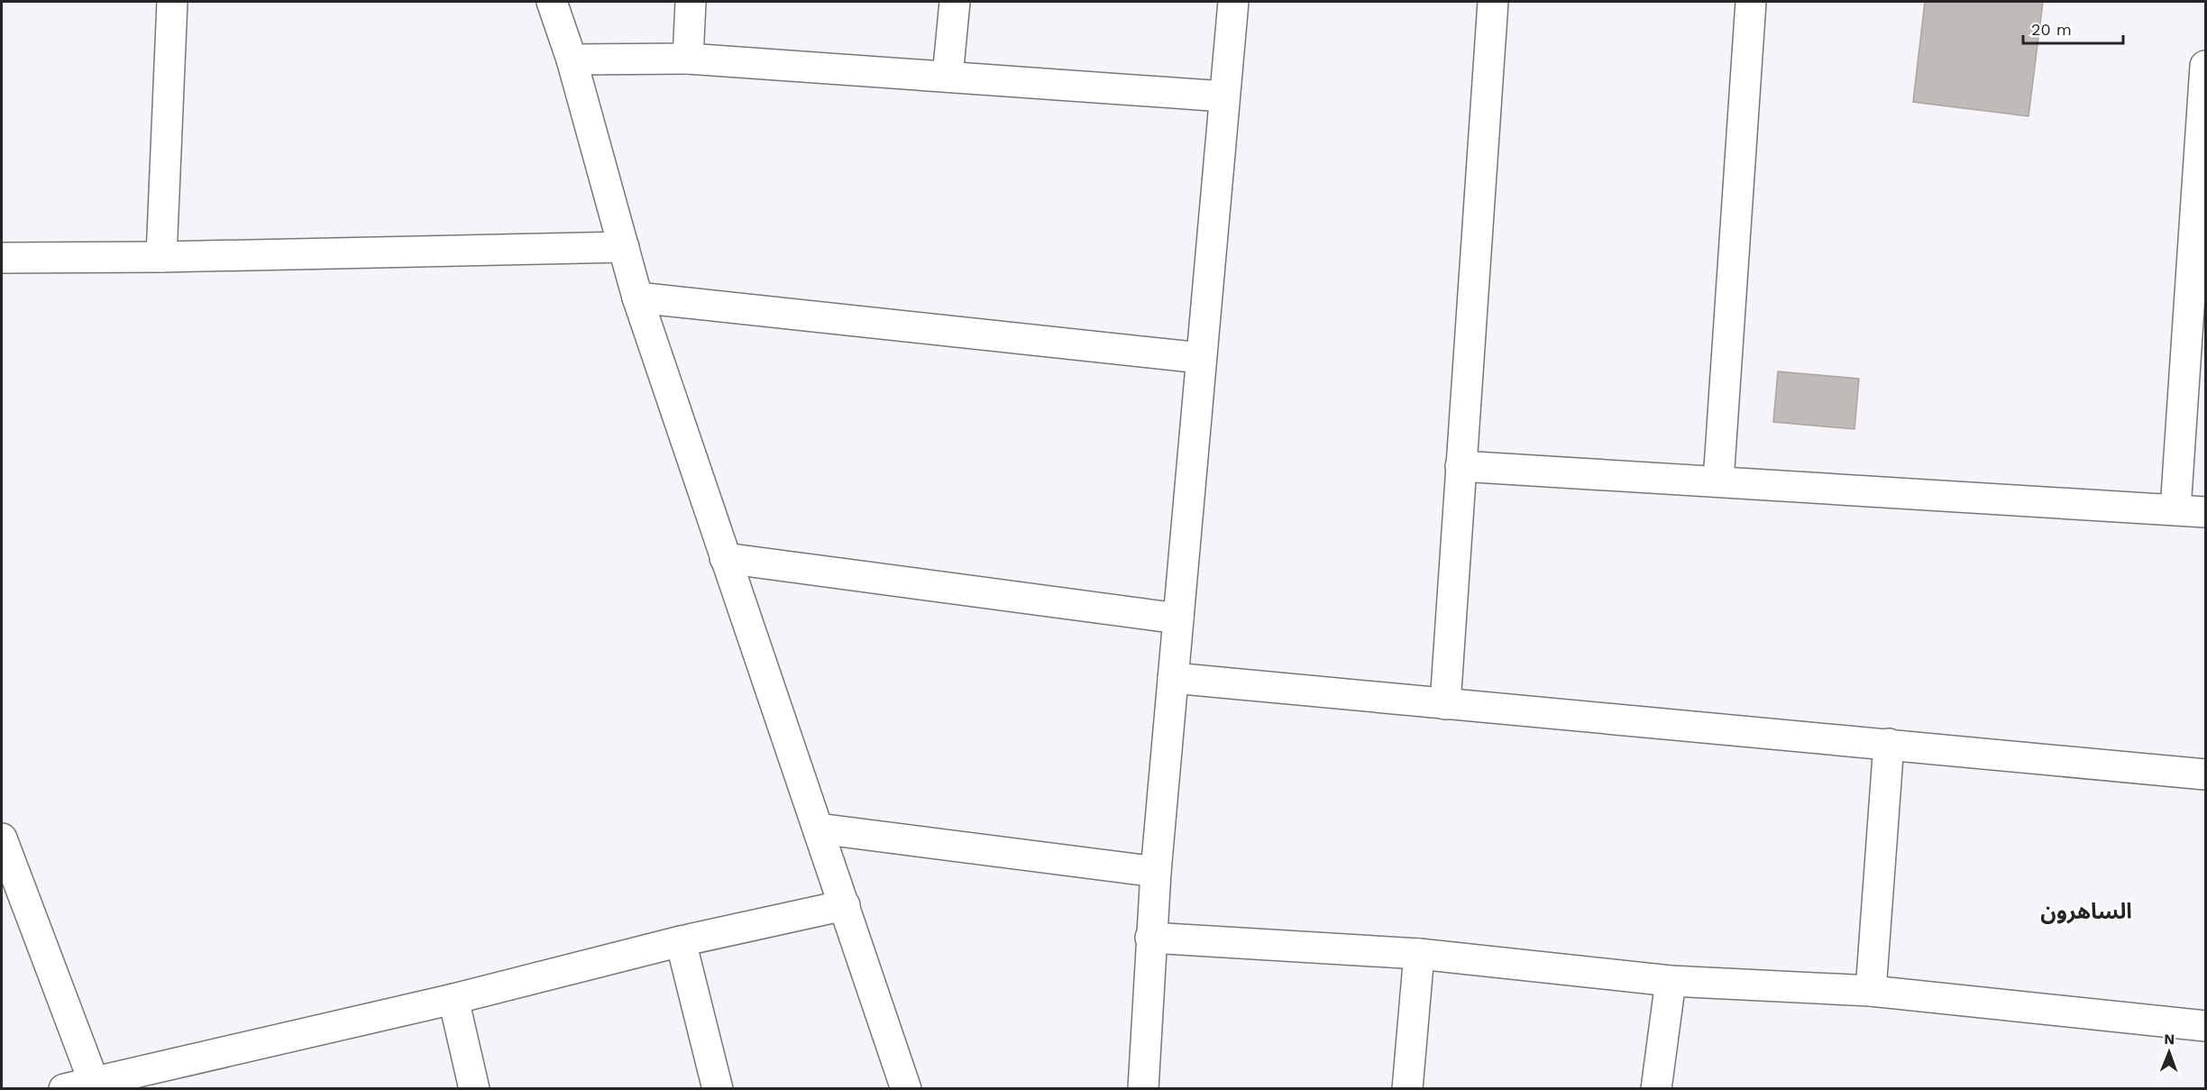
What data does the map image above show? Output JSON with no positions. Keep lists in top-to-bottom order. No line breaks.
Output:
{"districts":["الساهرون"],"scale_bar":"20 m","north":"top"}
